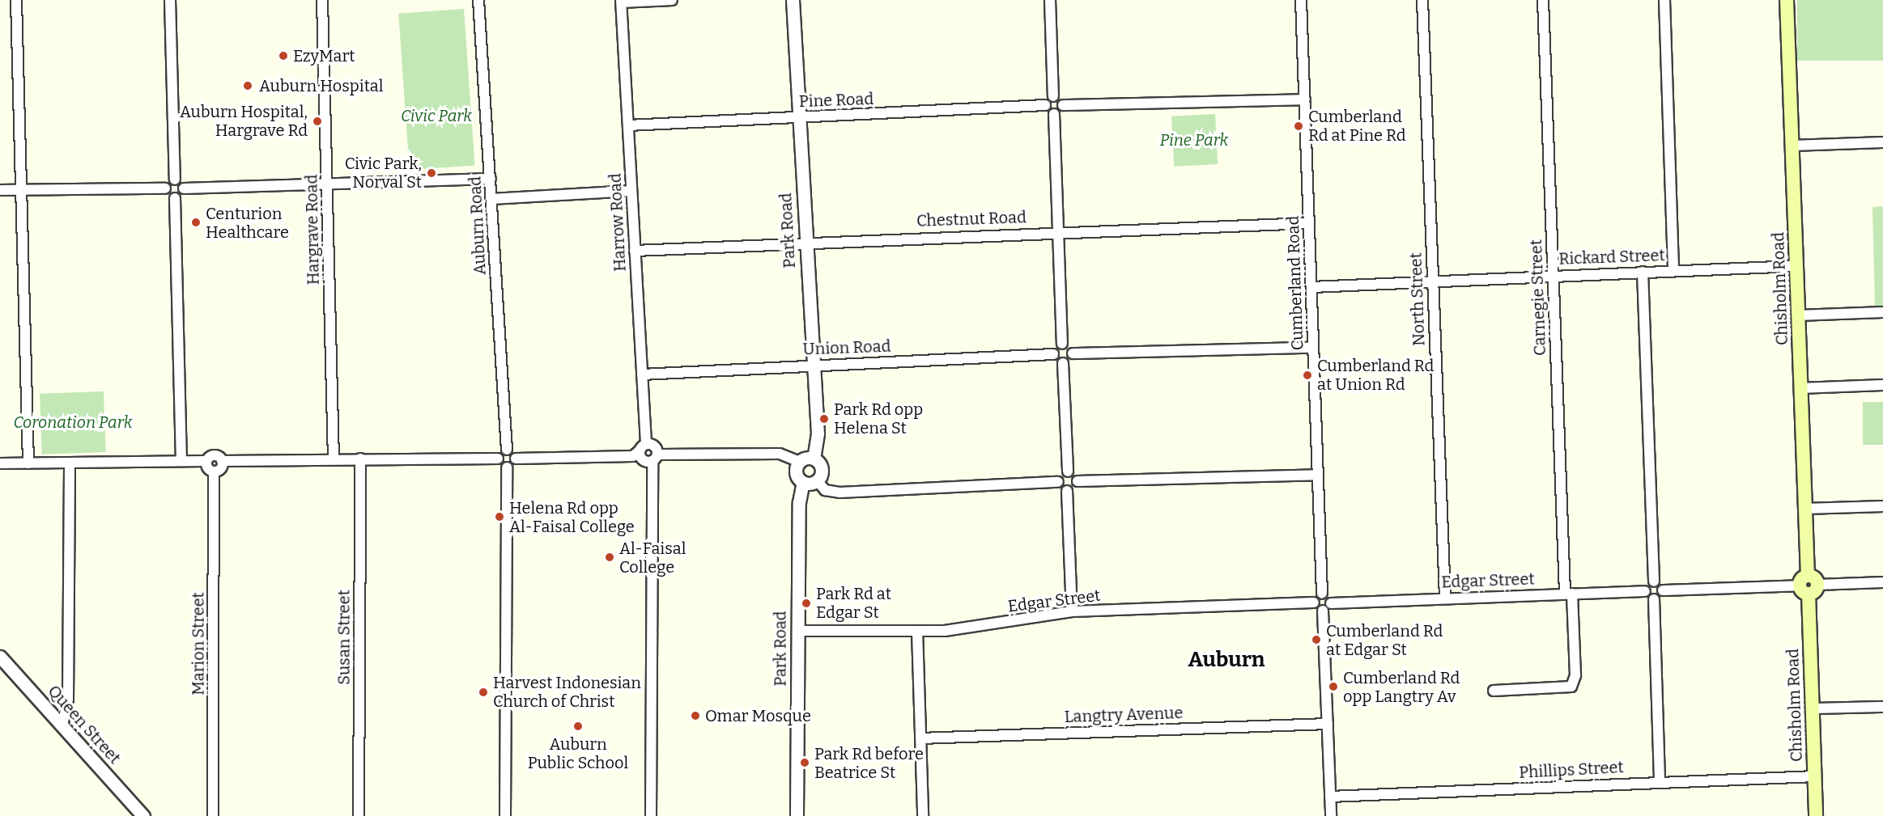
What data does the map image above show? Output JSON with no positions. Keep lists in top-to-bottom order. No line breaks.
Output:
{"streets":{"main road":["Chisholm Road"],"street":["Pine Road","Chestnut Road","Harrow Road","Auburn Road","Hargrave Road","Park Road","Rickard Street","Cumberland Road","Carnegie Street","North Street","Union Road","Edgar Street","Susan Street","Marion Street","Langtry Avenue","Queen Street","Phillips Street"]},"crossings":[["Pine Road","Harrow Road"],["Pine Road","Park Road"],["Chestnut Road","Harrow Road"],["Chestnut Road","Park Road"],["Chestnut Road","Cumberland Road"],["Harrow Road","Union Road"],["Park Road","Union Road"],["Park Road","Edgar Street"],["Rickard Street","Cumberland Road"],["Rickard Street","Chisholm Road"],["Rickard Street","Carnegie Street"],["Rickard Street","North Street"],["Chisholm Road","Phillips Street"],["Carnegie Street","Edgar Street"],["North Street","Edgar Street"]],"districts":["Auburn"],"parks":["Civic Park","Pine Park","Coronation Park"],"places":["EzyMart","Auburn Hospital","Auburn Hospital, Hargrave Rd","Cumberland Rd at Pine Rd","Civic Park, Norval St","Centurion Healthcare","Cumberland Rd at Union Rd","Park Rd opp Helena St","Helena Rd opp Al-Faisal College","Al-Faisal College","Park Rd at Edgar St","Cumberland Rd at Edgar St","Cumberland Rd opp Langtry Av","Harvest Indonesian Church of Christ","Omar Mosque","Auburn Public School","Park Rd before Beatrice St"]}
